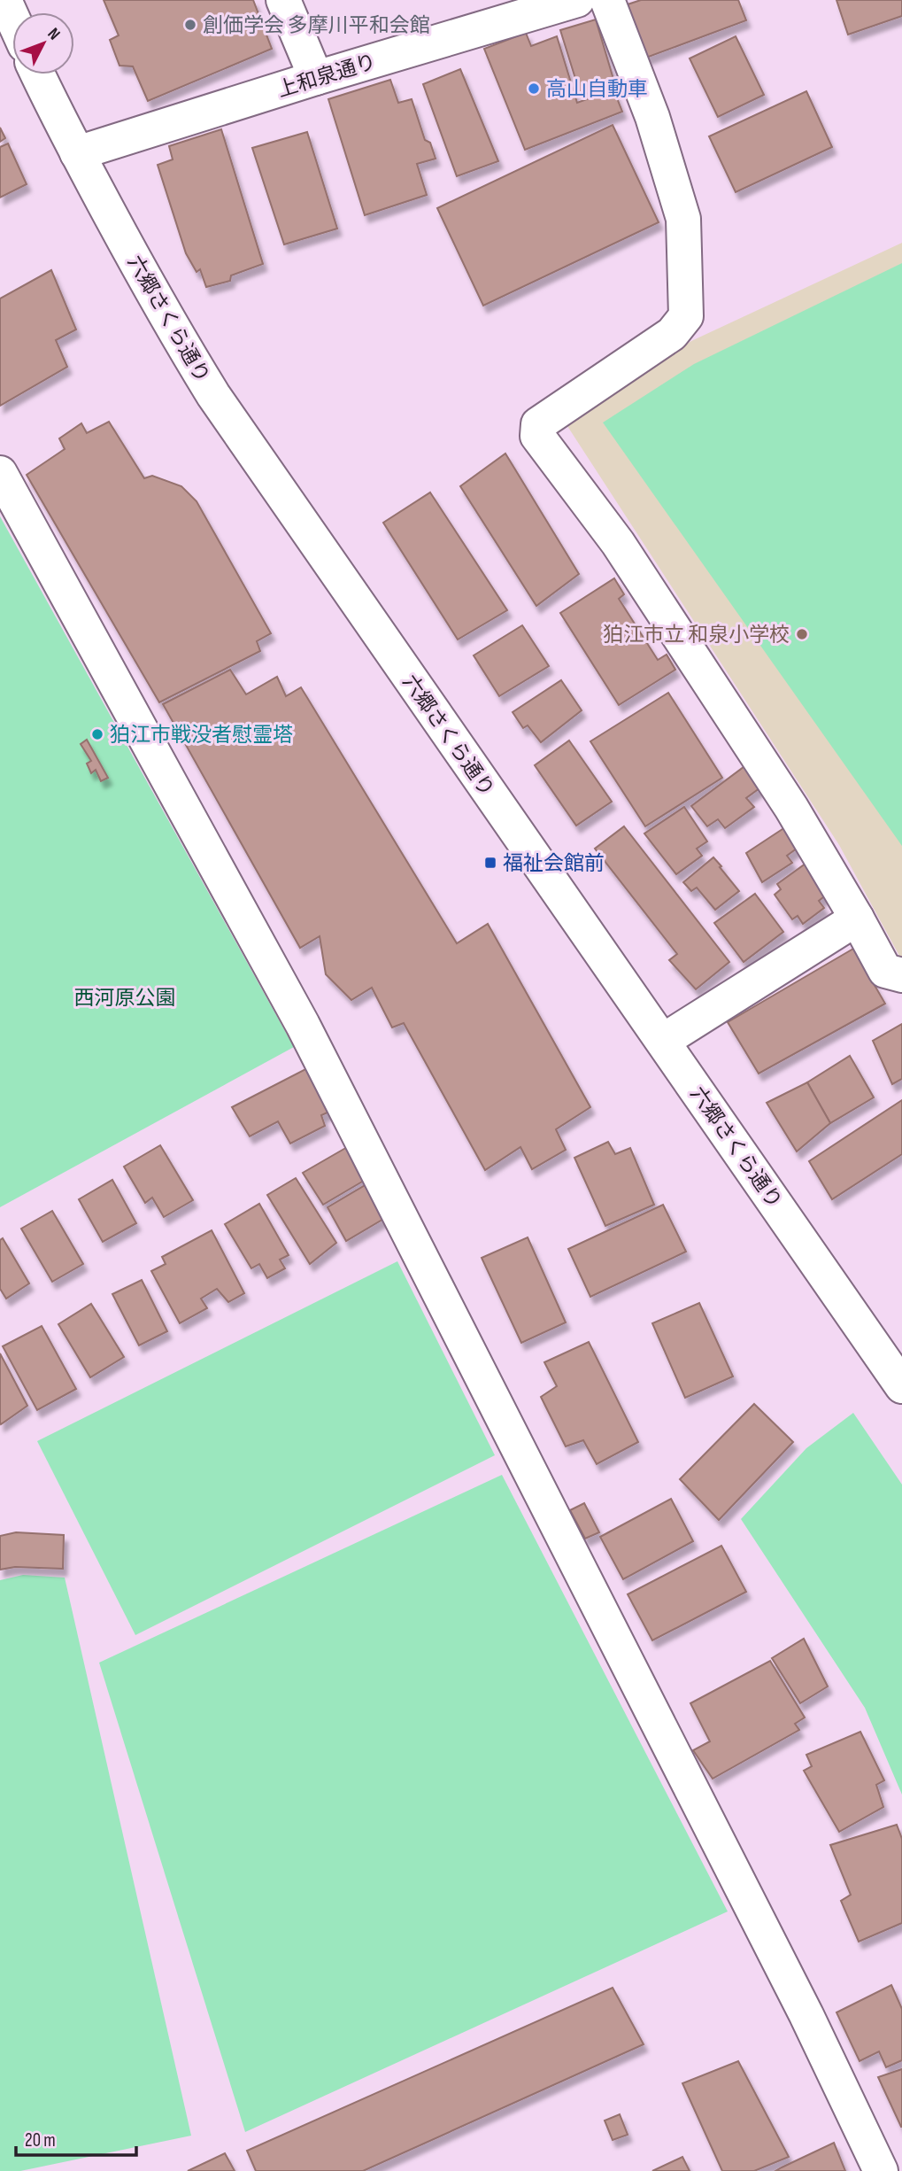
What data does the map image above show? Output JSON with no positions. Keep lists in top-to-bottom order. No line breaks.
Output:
{"streets":{"street":["上和泉通り","六郷さくら通り"]},"crossings":[["上和泉通り","六郷さくら通り"]],"parks":["西河原公園"],"places":{"other":["創価学会 多摩川平和会館","高山自動車","狛江市立 和泉小学校","狛江市戦没者慰霊塔"],"transit":["福祉会館前"]},"scale_bar":"20 m","north":"top right"}
